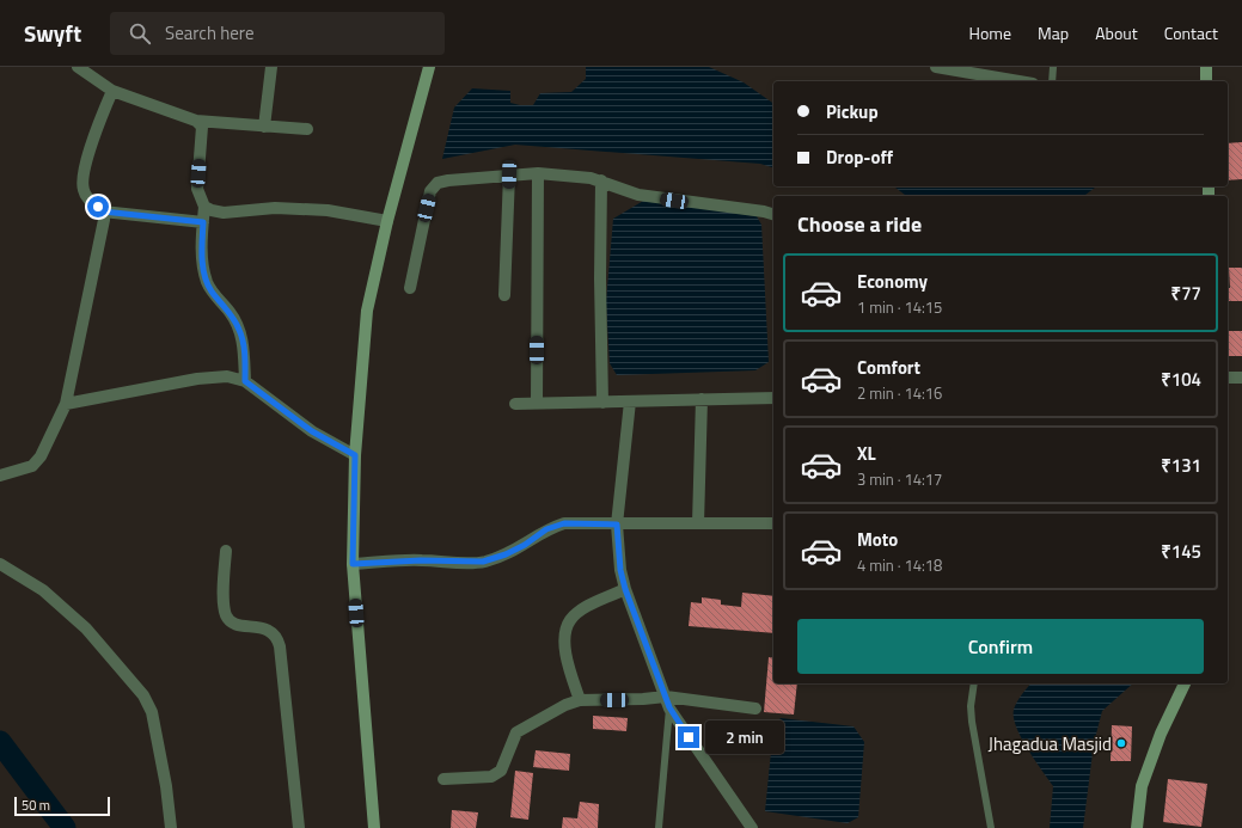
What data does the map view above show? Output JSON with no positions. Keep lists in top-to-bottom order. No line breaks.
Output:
{"places":["Jhagadua Masjid"],"scale_bar":"50 m","page":{"header":"Swyft","search":"Search here","nav":["Home","Map","About","Contact"],"banner":["Pickup","Drop-off"],"heading":"Choose a ride","list":[{"name":"Economy","note":"1 min · 14:15","value":"₹77"},{"name":"Comfort","note":"2 min · 14:16","value":"₹104"},{"name":"XL","note":"3 min · 14:17","value":"₹131"},{"name":"Moto","note":"4 min · 14:18","value":"₹145"}],"buttons":"Confirm","bubble":"2 min","scale":"50 m"}}
